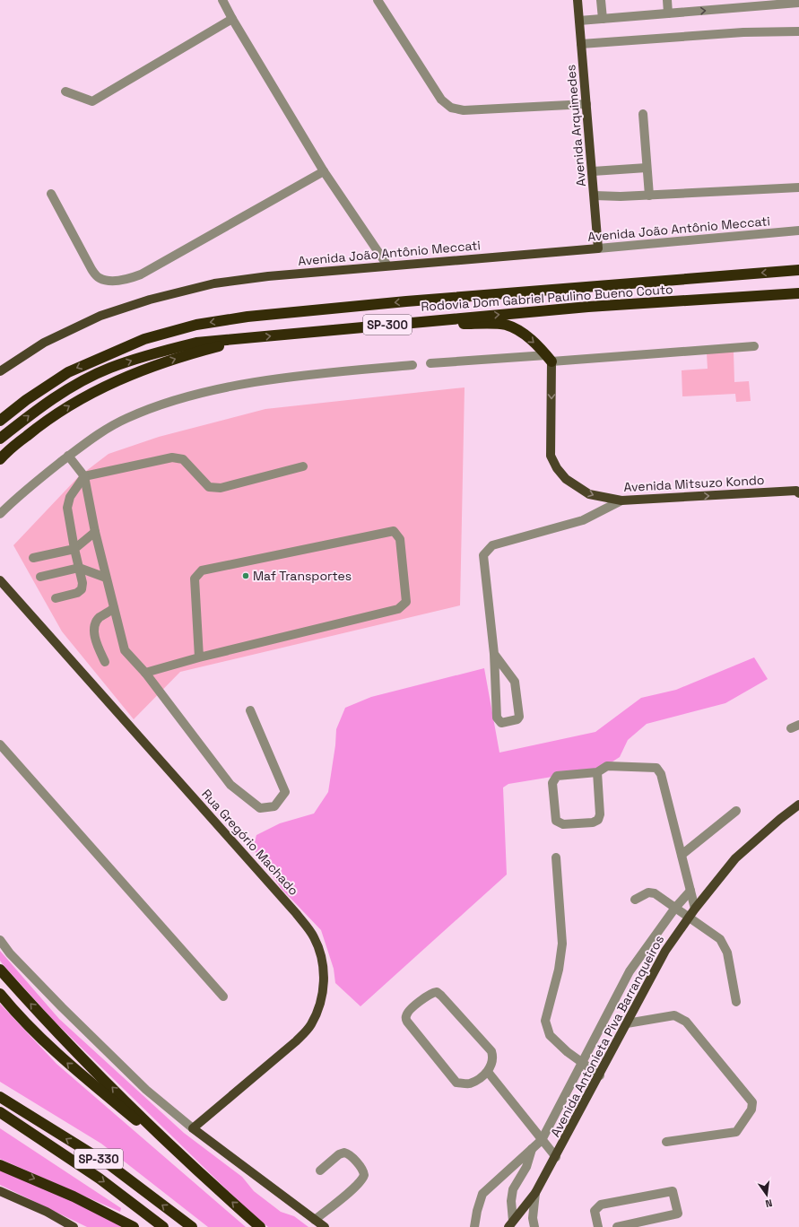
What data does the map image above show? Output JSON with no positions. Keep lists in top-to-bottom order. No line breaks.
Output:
{"streets":{"highway":["Rodovia Dom Gabriel Paulino Bueno Couto","SP-300","SP-330"],"main road":["Avenida Arquimedes","Avenida João Antônio Meccati","Avenida Mitsuzo Kondo","Rua Gregório Machado","Avenida Antonieta Piva Barranqueiros"]},"crossings":[["Avenida Arquimedes","Avenida João Antônio Meccati"]],"places":["Maf Transportes"],"north":"bottom"}
